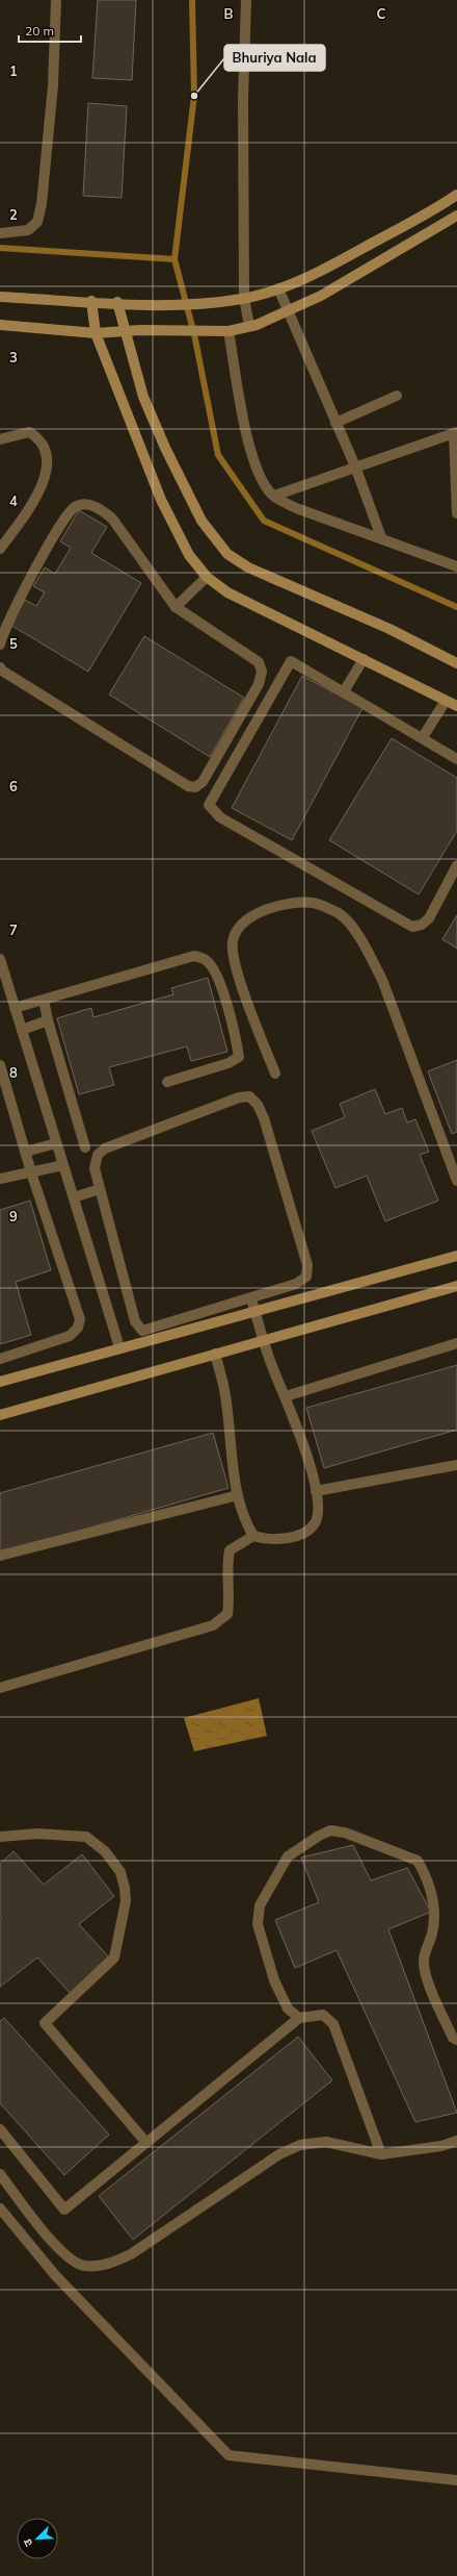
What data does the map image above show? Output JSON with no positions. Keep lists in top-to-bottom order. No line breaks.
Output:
{"places":["Bhuriya Nala"],"scale_bar":"20 m","north":"bottom left","grid":{"columns":["B","C"],"rows":["1","2","3","4","5","6","7","8","9"]}}
